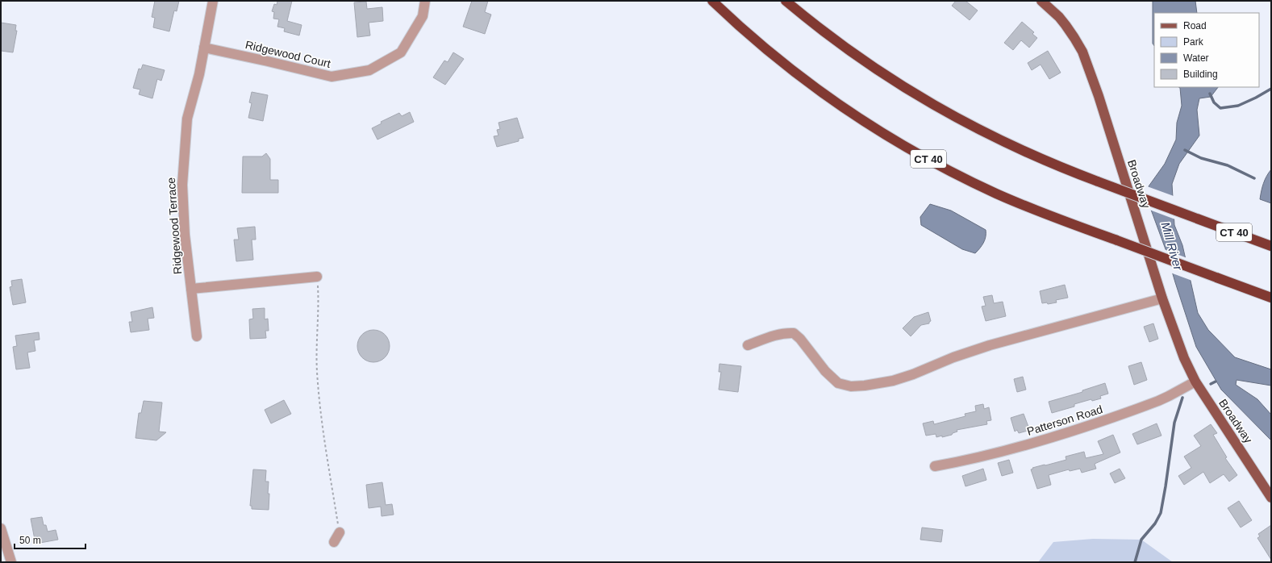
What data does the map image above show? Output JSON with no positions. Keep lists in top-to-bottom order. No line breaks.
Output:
{"streets":{"highway":["CT 40"],"main road":["Broadway"],"street":["Ridgewood Court","Ridgewood Terrace","Patterson Road"]},"crossings":[["Ridgewood Court","Ridgewood Terrace"],["Broadway","Patterson Road"]],"water":["Mill River"],"legend":["Road","Park","Water","Building"],"scale_bar":"50 m"}
